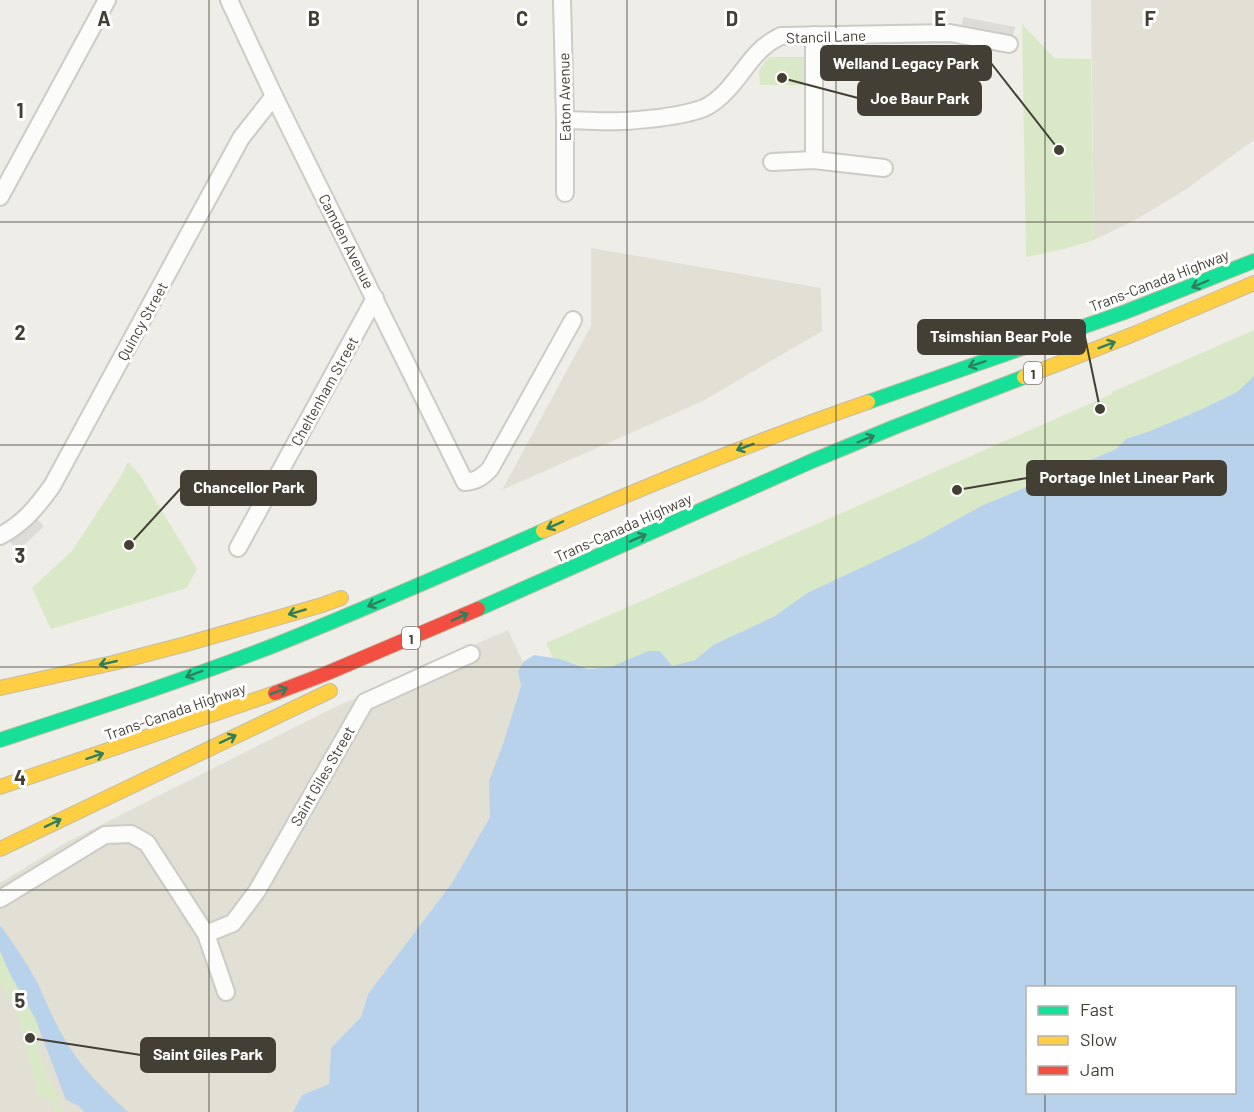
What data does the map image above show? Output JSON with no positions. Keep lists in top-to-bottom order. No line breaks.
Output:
{"streets":{"highway":["Trans-Canada Highway","1"],"street":["Stancil Lane","Eaton Avenue","Camden Avenue","Quincy Street","Cheltenham Street","Saint Giles Street"]},"crossings":[["Stancil Lane","Eaton Avenue"],["Camden Avenue","Quincy Street"],["Camden Avenue","Cheltenham Street"]],"places":["Joe Baur Park","Welland Legacy Park","Tsimshian Bear Pole","Portage Inlet Linear Park","Chancellor Park","Saint Giles Park"],"legend":["Fast","Slow","Jam"],"grid":{"columns":["A","B","C","D","E","F"],"rows":["1","2","3","4","5"]}}
